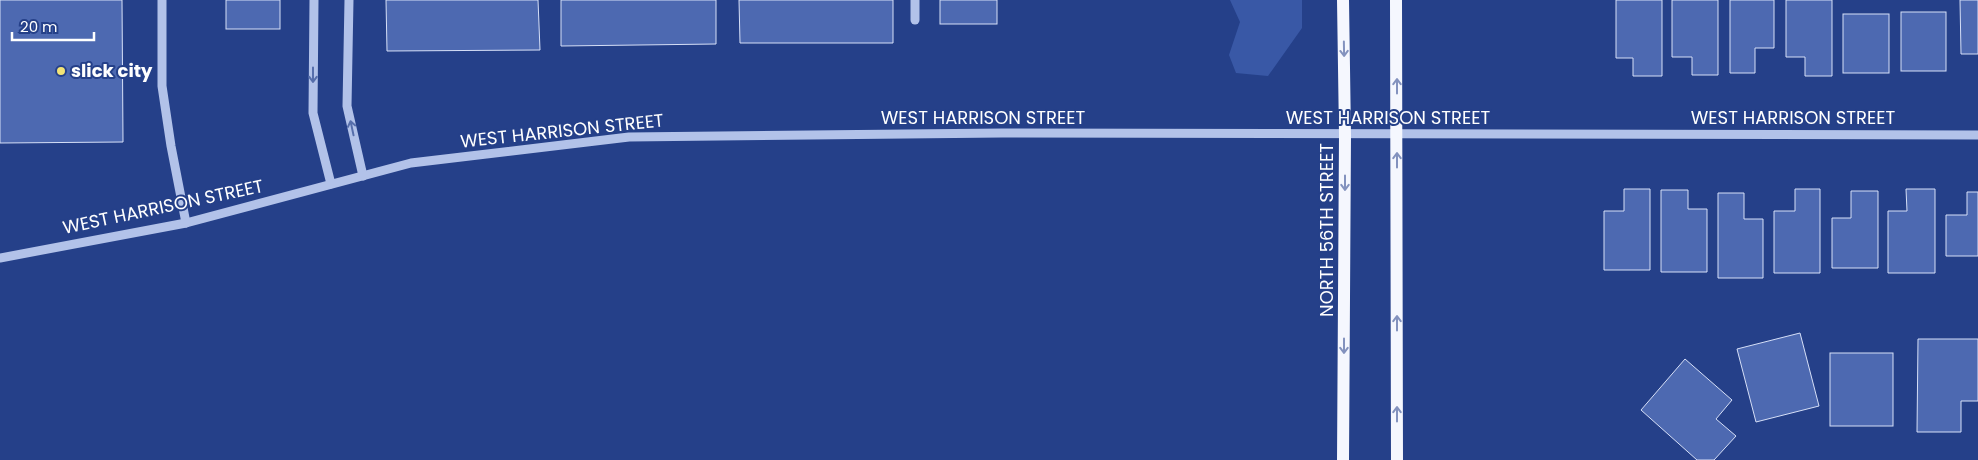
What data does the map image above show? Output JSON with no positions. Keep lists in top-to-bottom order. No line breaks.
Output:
{"streets":{"main road":["NORTH 56TH STREET"],"street":["WEST HARRISON STREET"]},"crossings":[["WEST HARRISON STREET","NORTH 56TH STREET"]],"places":["slick city"],"scale_bar":"20 m"}
